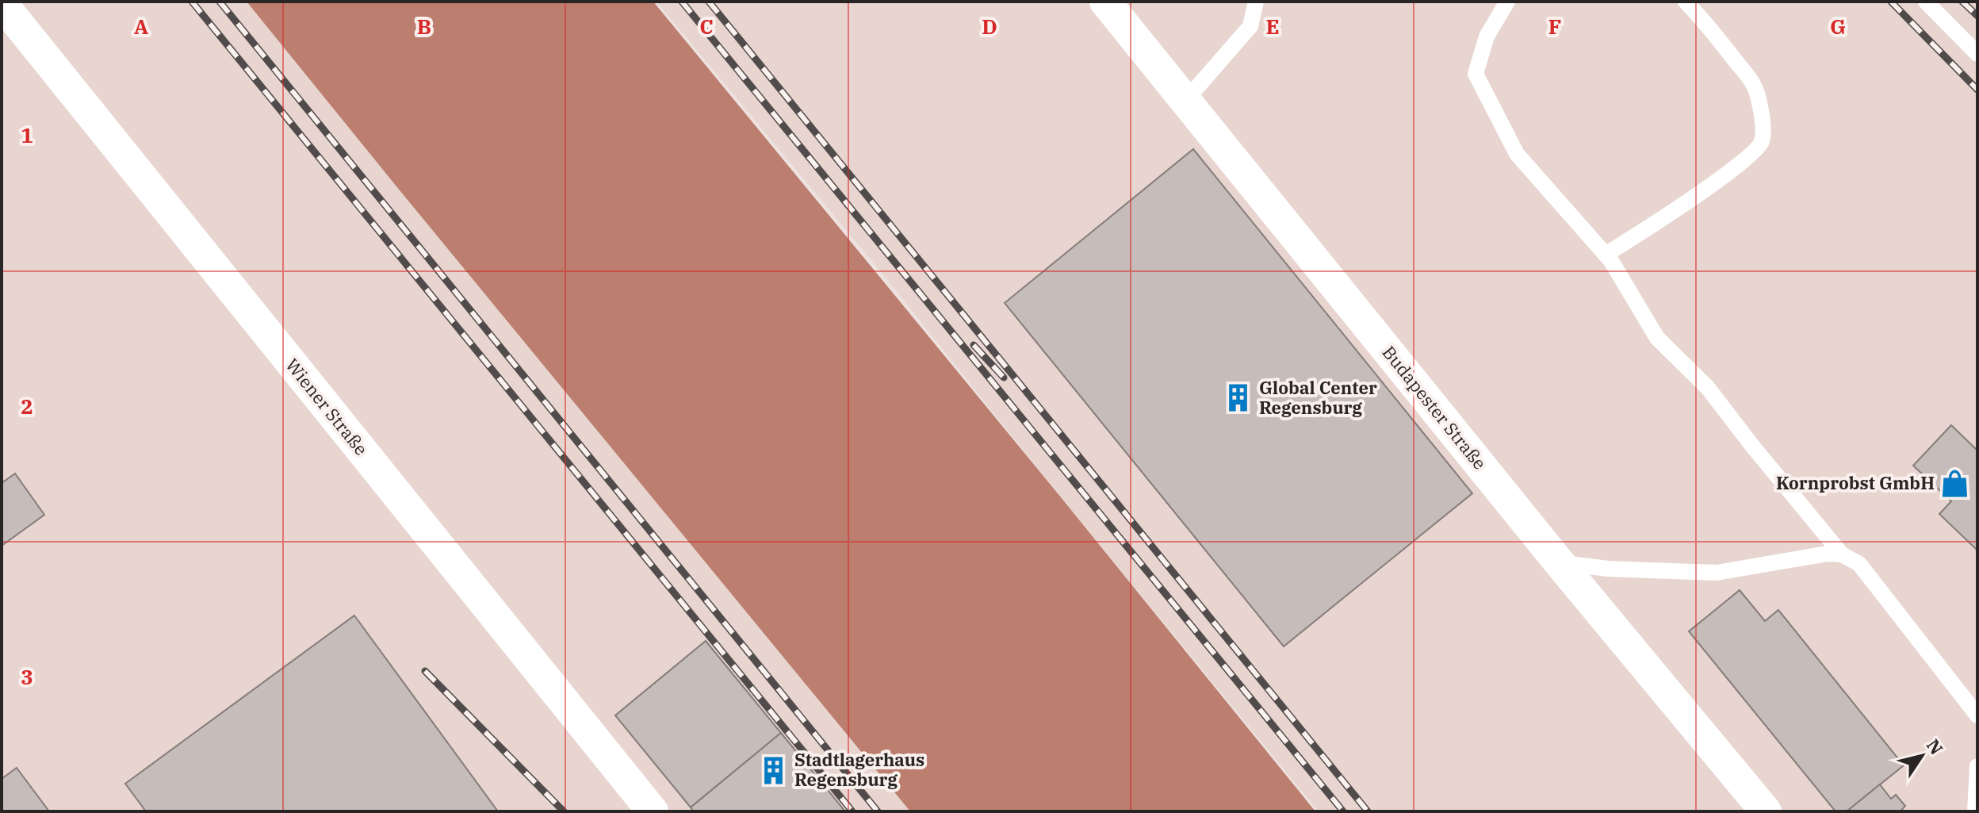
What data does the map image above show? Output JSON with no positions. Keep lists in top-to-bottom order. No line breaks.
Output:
{"streets":{"street":["Wiener Straße","Budapester Straße"]},"places":{"building":["Global Center Regensburg","Stadtlagerhaus Regensburg"],"shop":["Kornprobst GmbH"]},"north":"top right","grid":{"columns":["A","B","C","D","E","F","G"],"rows":["1","2","3"]}}
